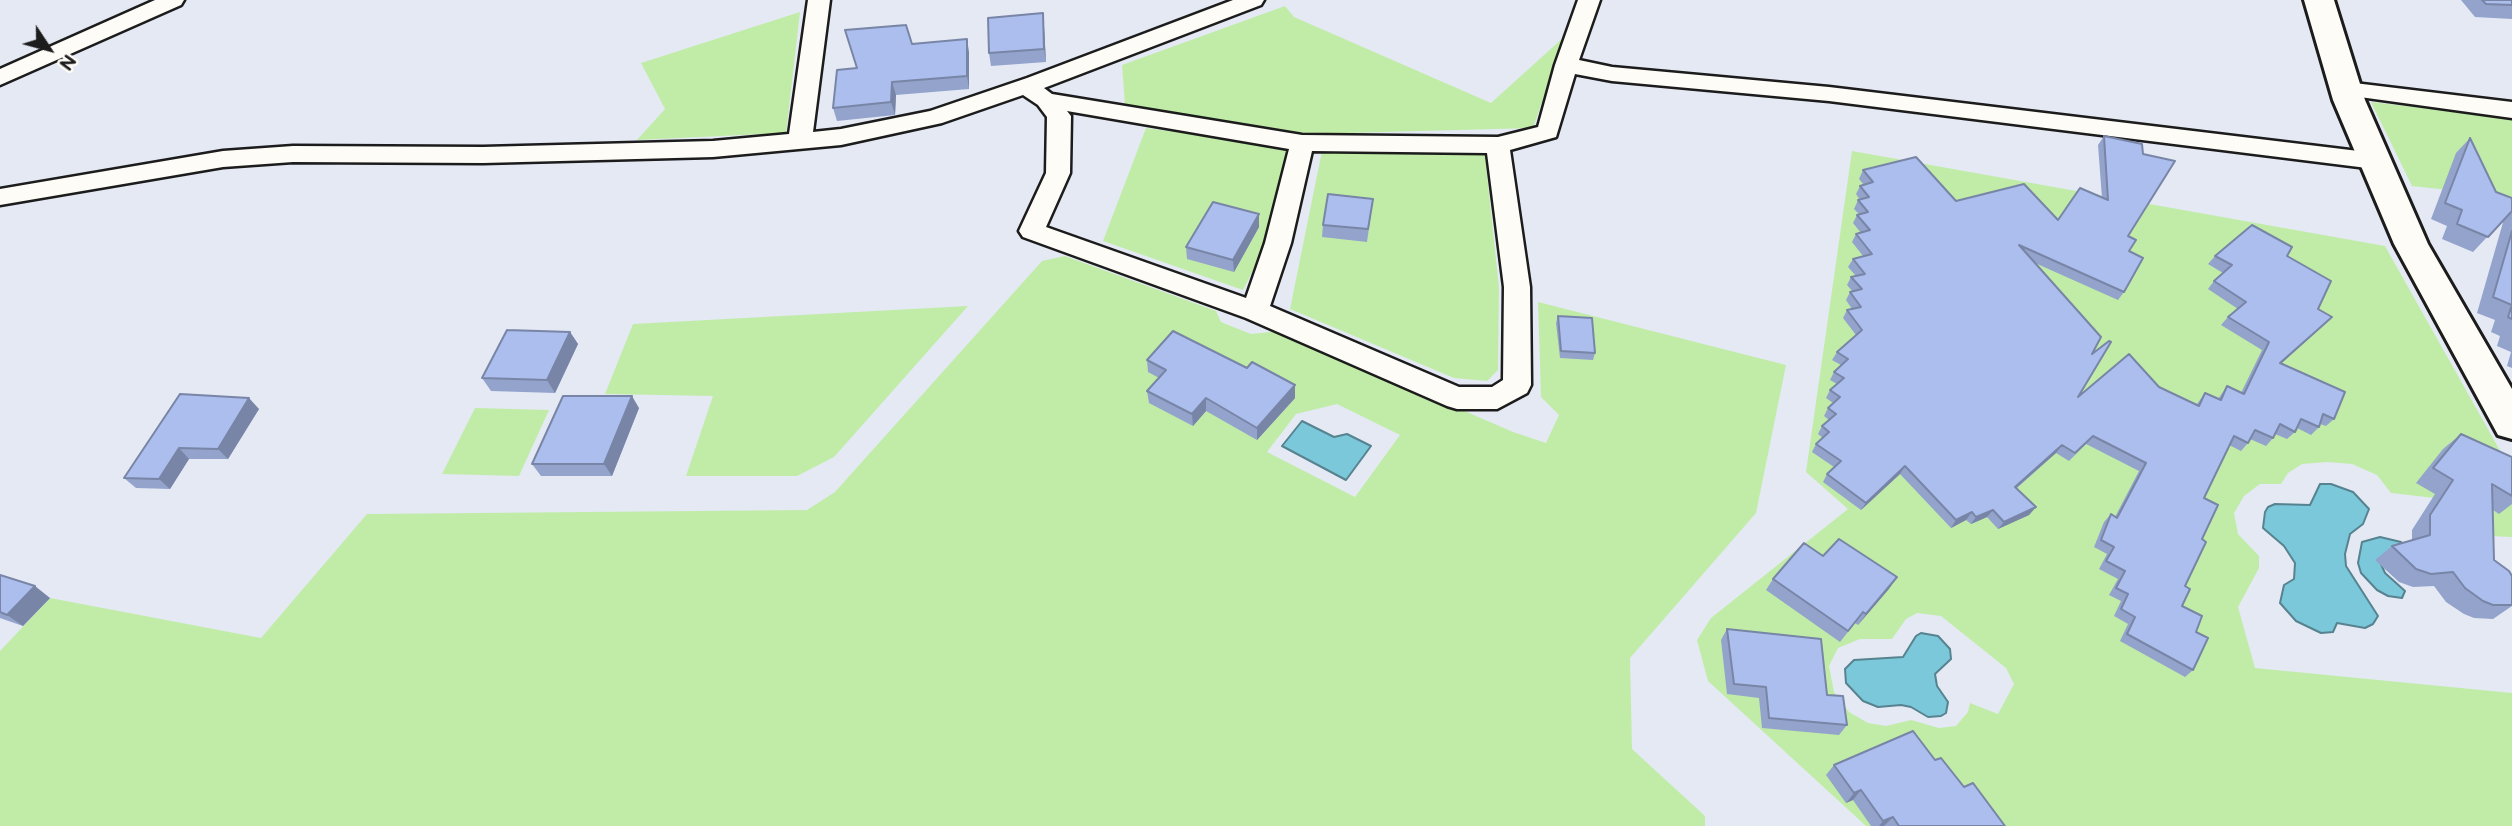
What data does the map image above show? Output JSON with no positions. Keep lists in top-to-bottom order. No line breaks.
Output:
{"north":"bottom right"}
